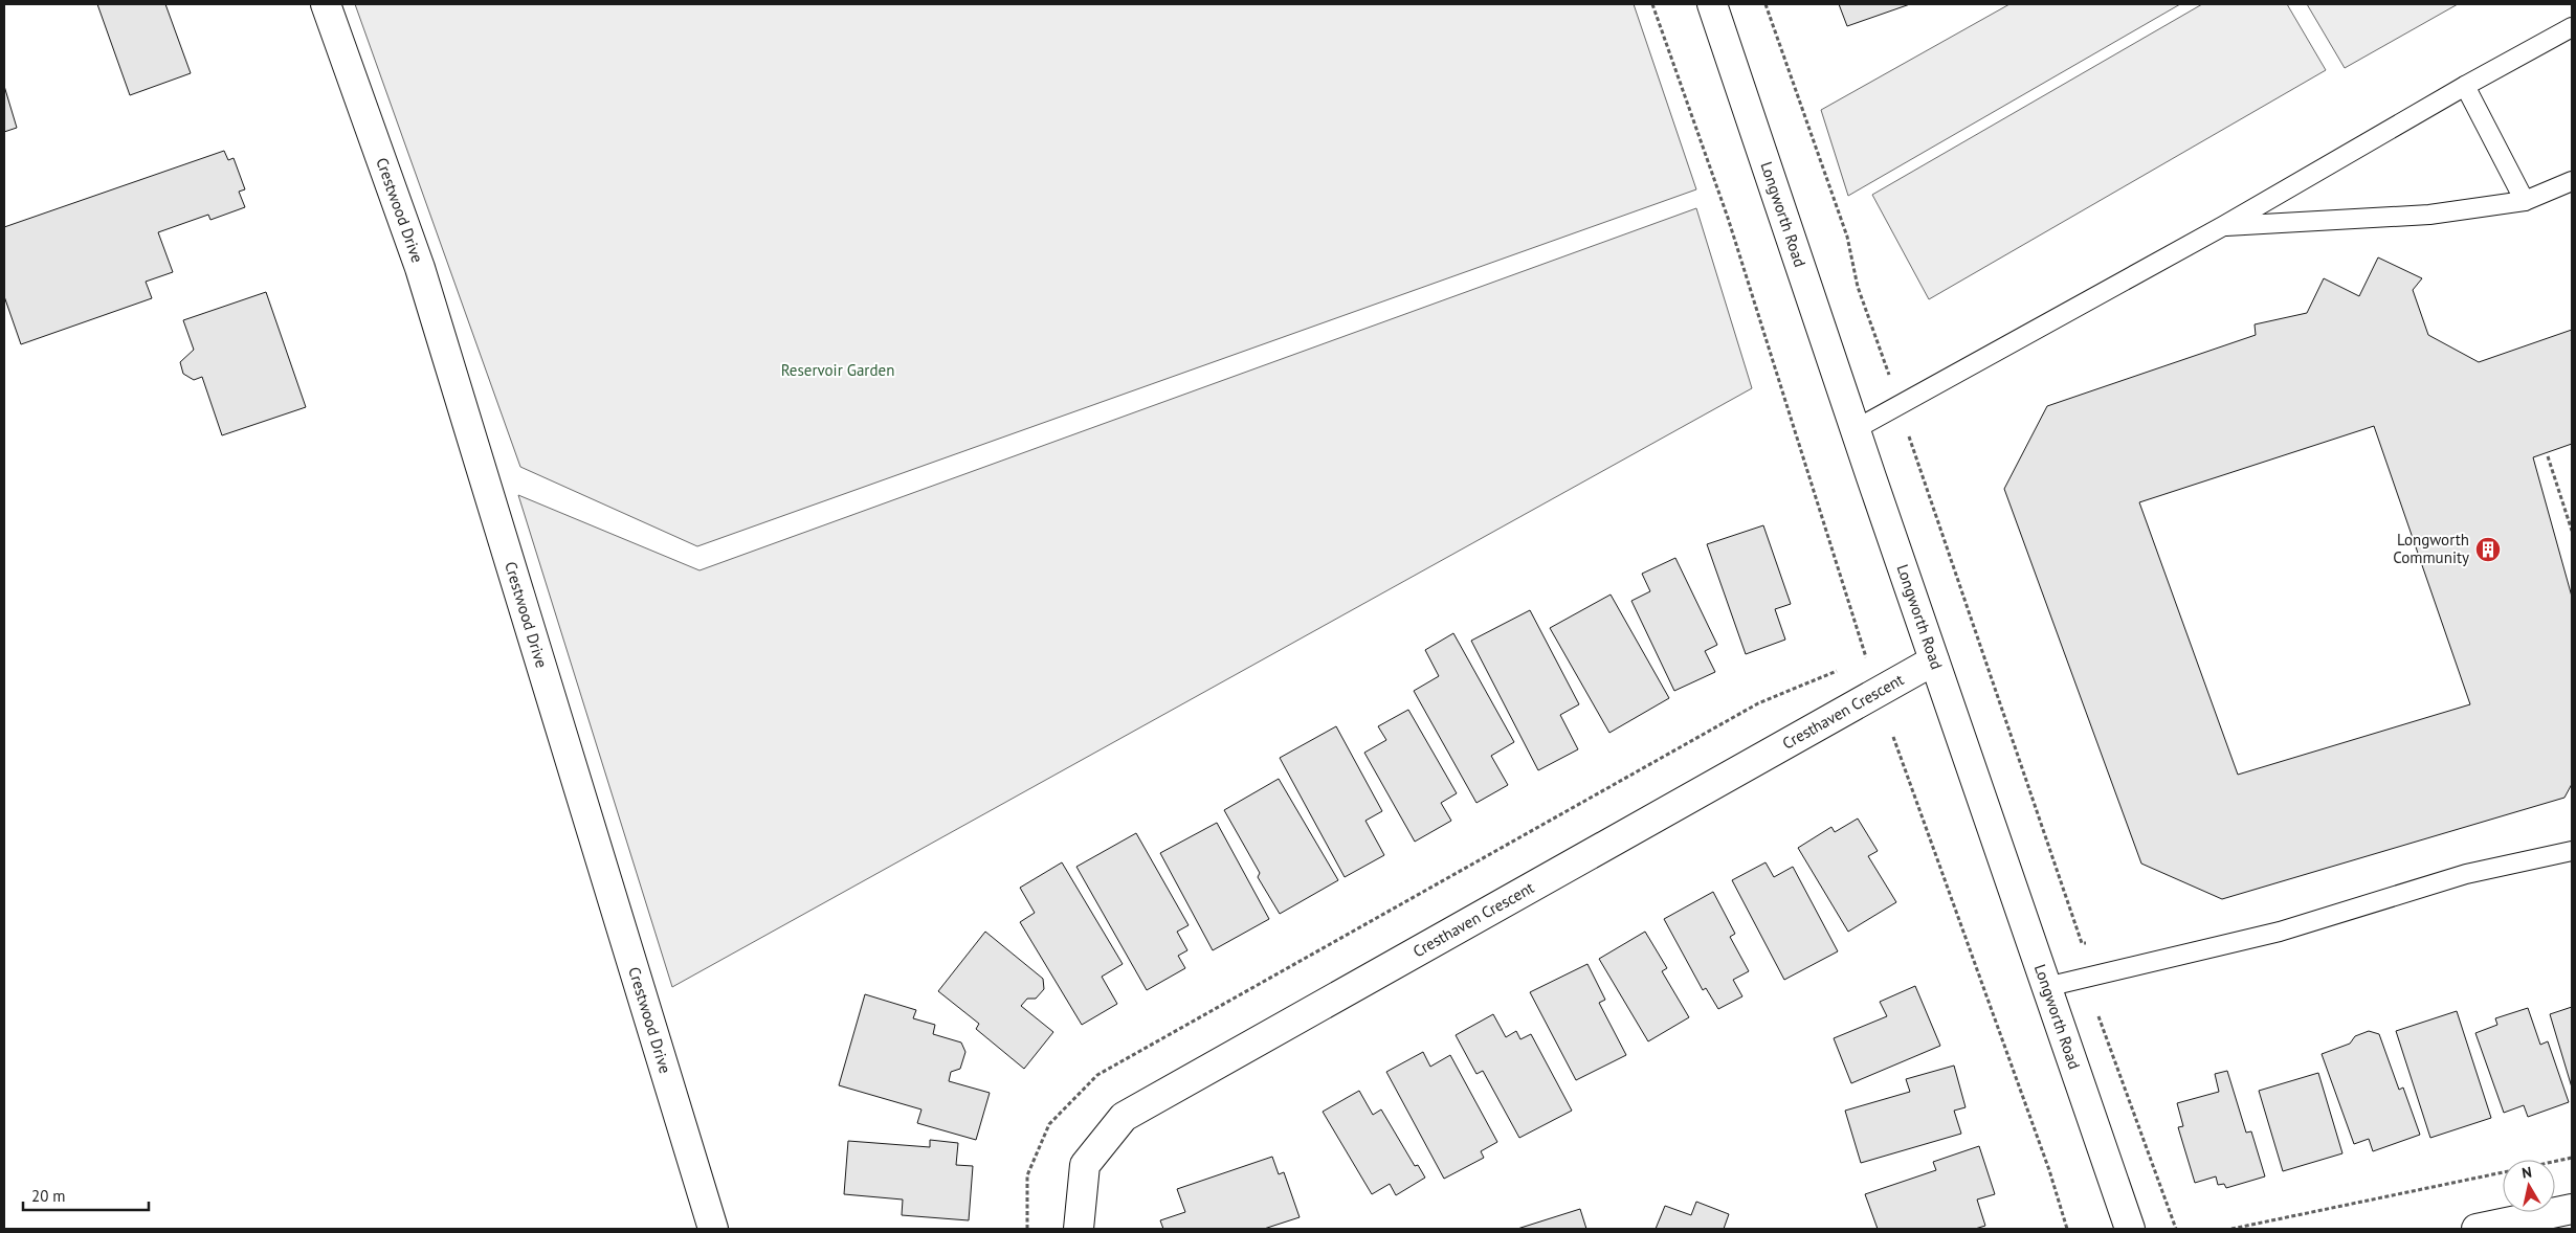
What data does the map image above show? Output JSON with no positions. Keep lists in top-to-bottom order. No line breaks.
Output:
{"streets":{"street":["Crestwood Drive","Longworth Road","Cresthaven Crescent"]},"crossings":[["Longworth Road","Cresthaven Crescent"]],"parks":["Reservoir Garden"],"places":{"building":["Longworth Community"]},"scale_bar":"20 m","north":"top"}
